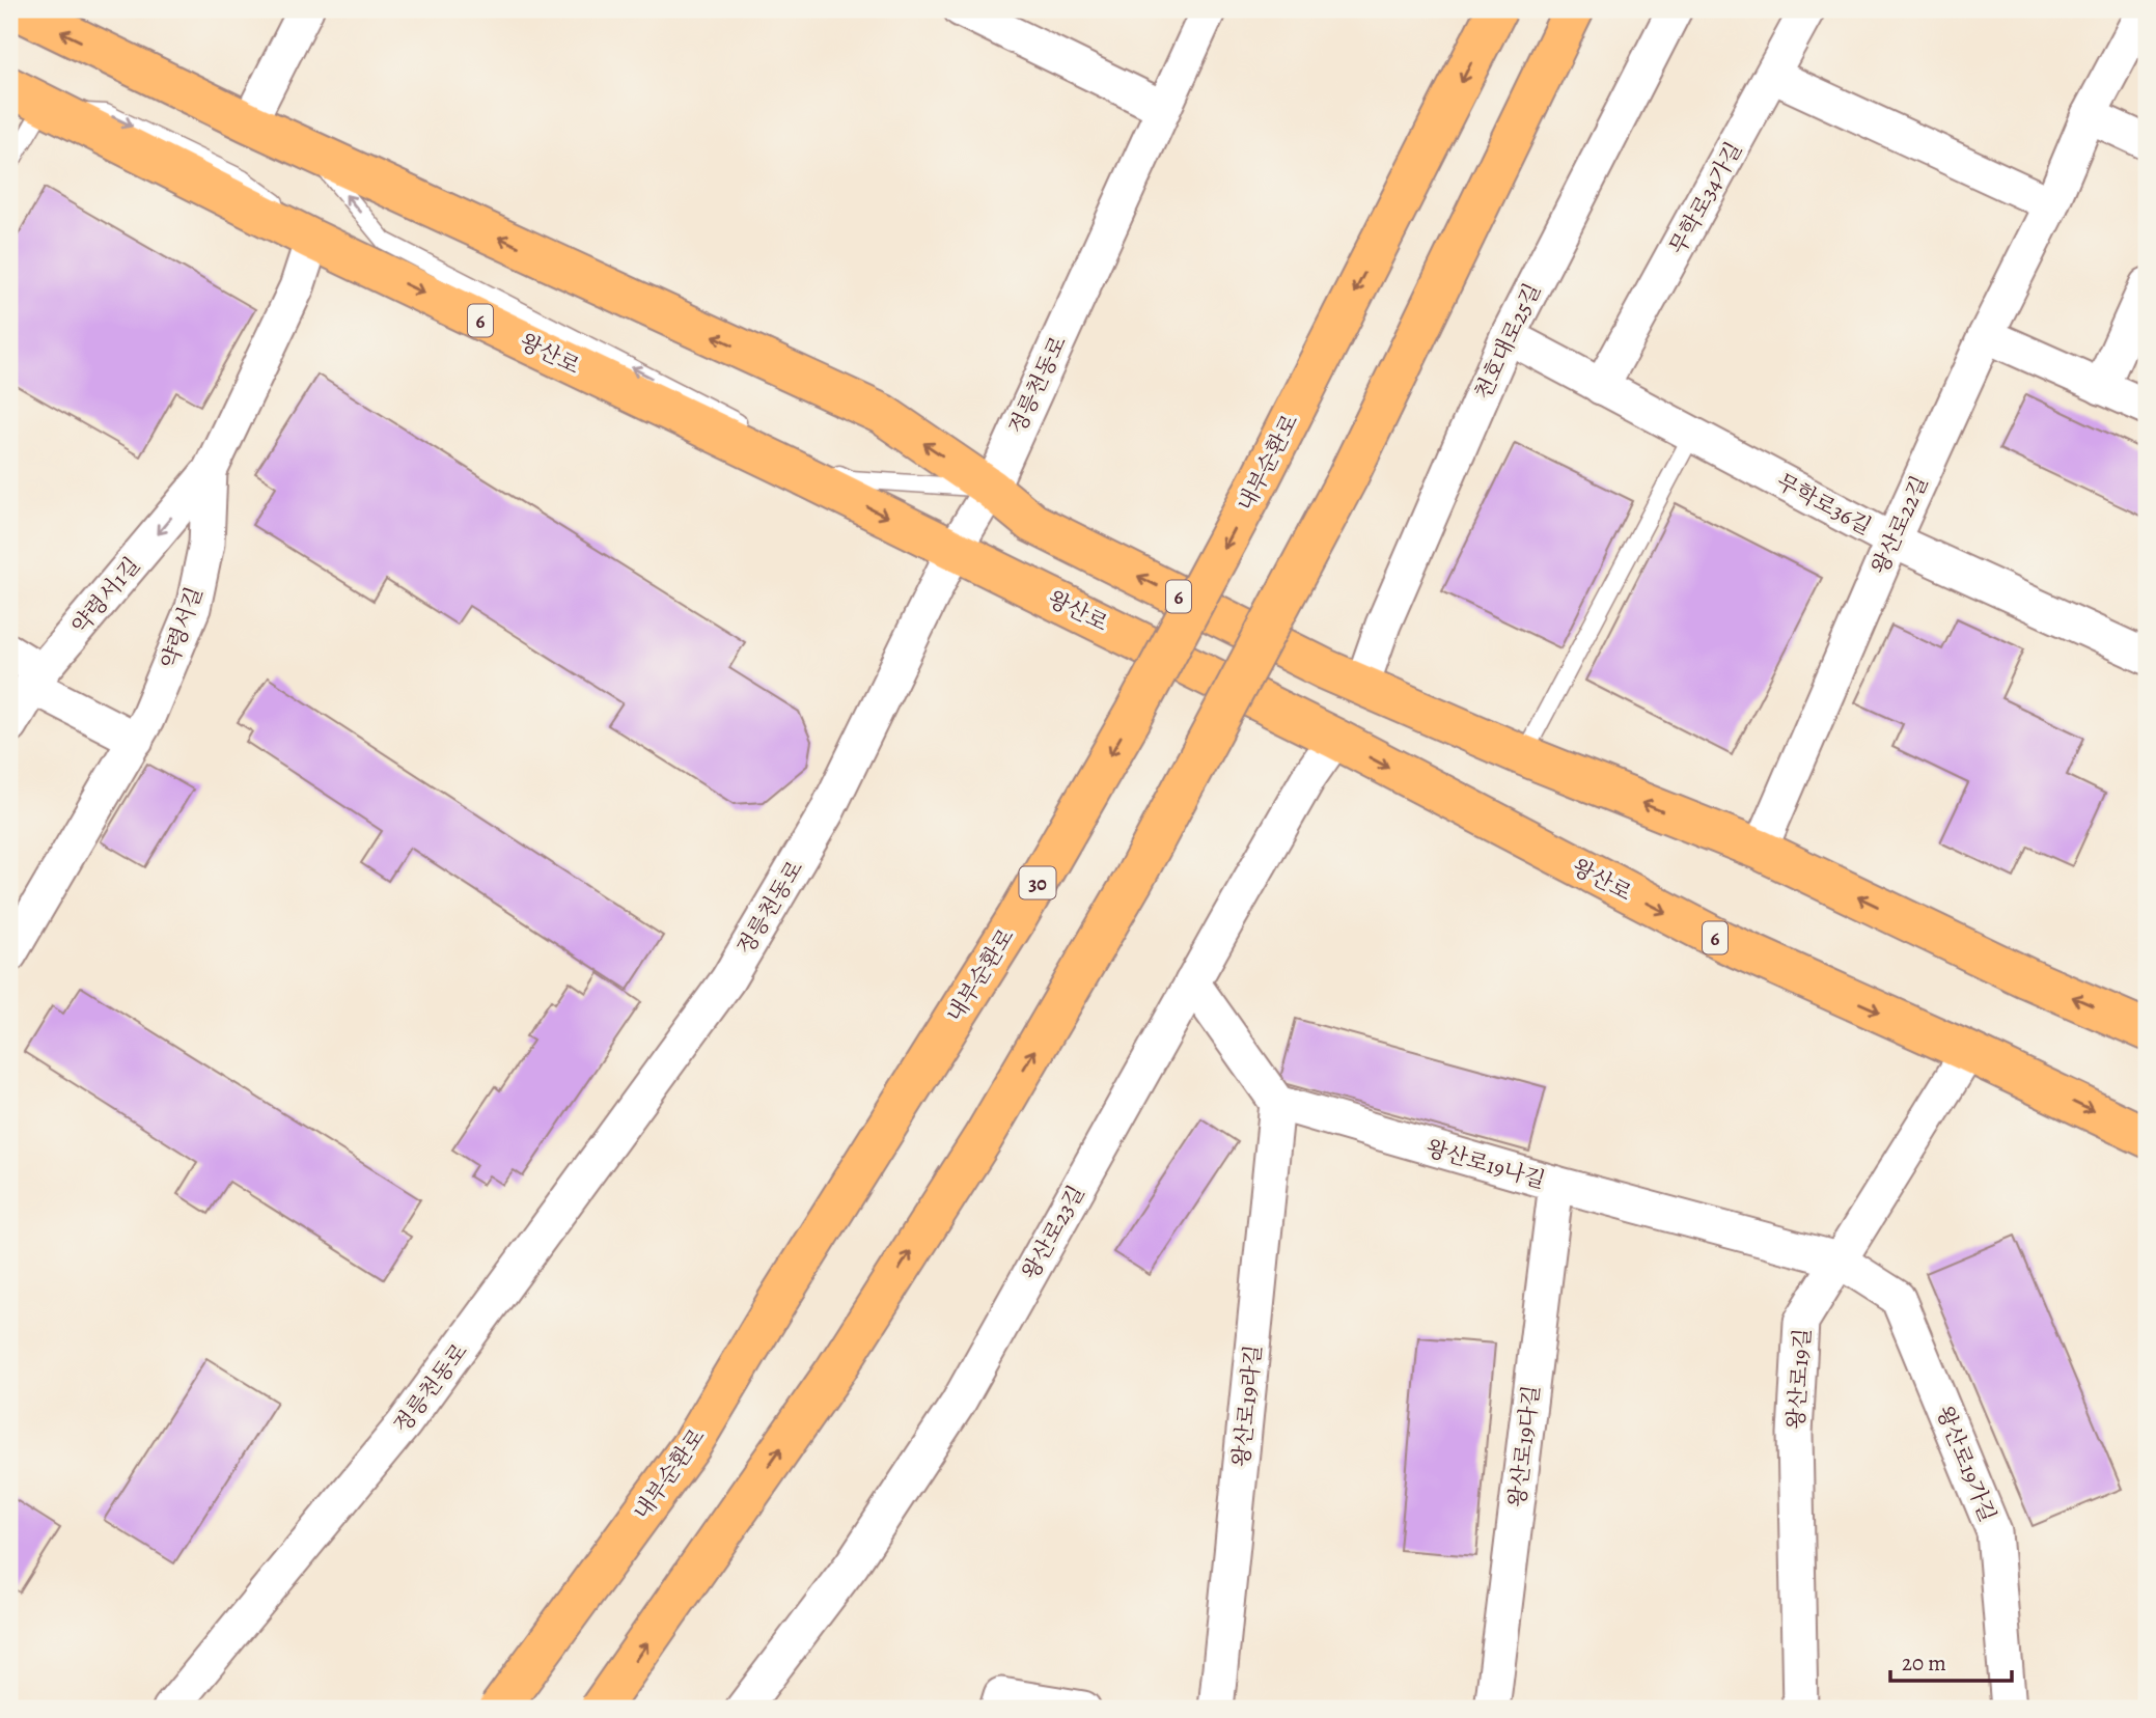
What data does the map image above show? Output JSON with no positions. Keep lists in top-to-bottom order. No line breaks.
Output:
{"streets":{"main road":["6","왕산로","내부순환로","30"],"street":["무학로34가길","천호대로25길","정릉천동로","무학로36길","왕산로22길","약령서1길","약령서길","왕산로19나길","왕산로23길","왕산로19길","왕산로19라길","왕산로19다길","왕산로19가길"]},"crossings":[["무학로34가길","무학로36길"],["천호대로25길","왕산로"],["천호대로25길","무학로36길"],["왕산로","정릉천동로"],["왕산로","왕산로22길"],["왕산로","약령서길"],["왕산로","왕산로23길"],["왕산로","왕산로19길"],["무학로36길","왕산로22길"],["약령서1길","약령서길"],["왕산로19나길","왕산로19길"],["왕산로19나길","왕산로19라길"],["왕산로19나길","왕산로19다길"],["왕산로19나길","왕산로19가길"],["왕산로19길","왕산로19가길"]],"one_way":["약령서1길"],"scale_bar":"20 m"}
